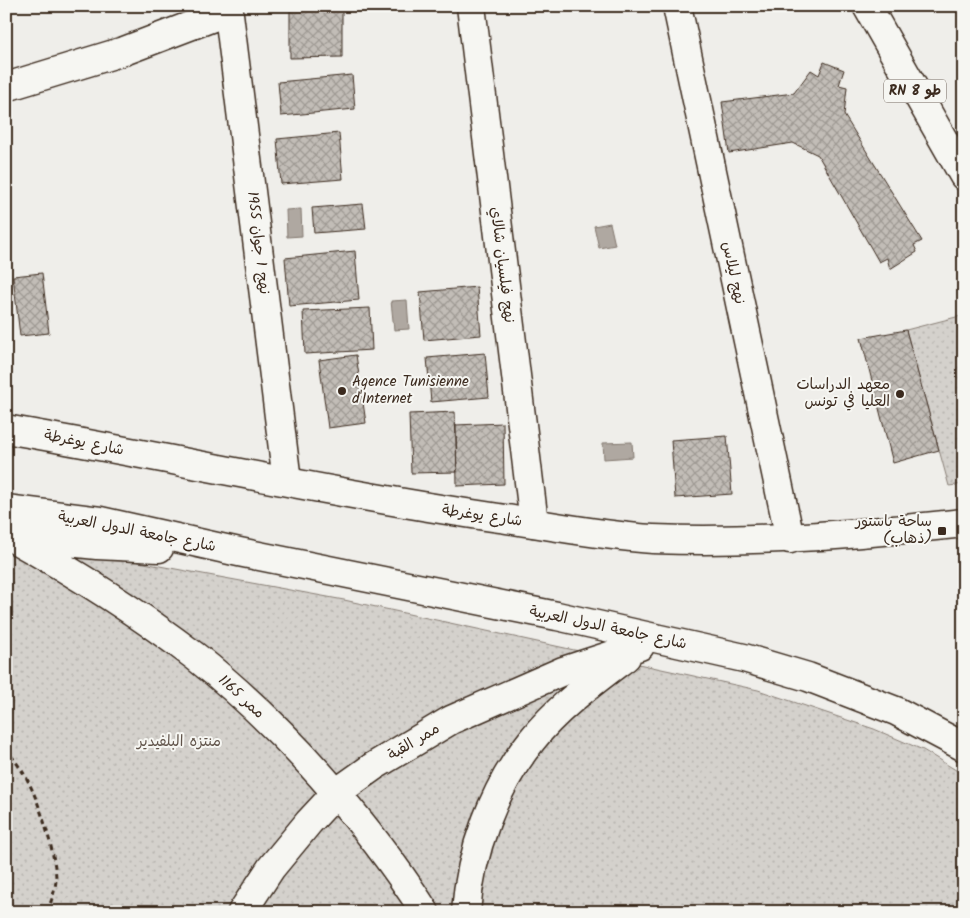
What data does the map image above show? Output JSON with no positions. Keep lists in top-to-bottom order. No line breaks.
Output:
{"streets":{"street":["RN 8 طو","نهج 1 جوان 1955","نهج فيلسيان شالاي","نهج ليلاس","شارع يوغرطة","شارع جامعة الدول العربية","ممر 1165","ممر القبة"]},"crossings":[["نهج 1 جوان 1955","شارع يوغرطة"],["نهج فيلسيان شالاي","شارع يوغرطة"],["نهج ليلاس","شارع يوغرطة"],["شارع جامعة الدول العربية","ممر 1165"],["شارع جامعة الدول العربية","ممر القبة"],["ممر 1165","ممر القبة"]],"parks":["منتزه البلفيدير"],"places":{"other":["Agence Tunisienne d'Internet","معهد الدراسات العليا في تونس"],"transit":["ساحة باستور (ذهاب)"]}}
